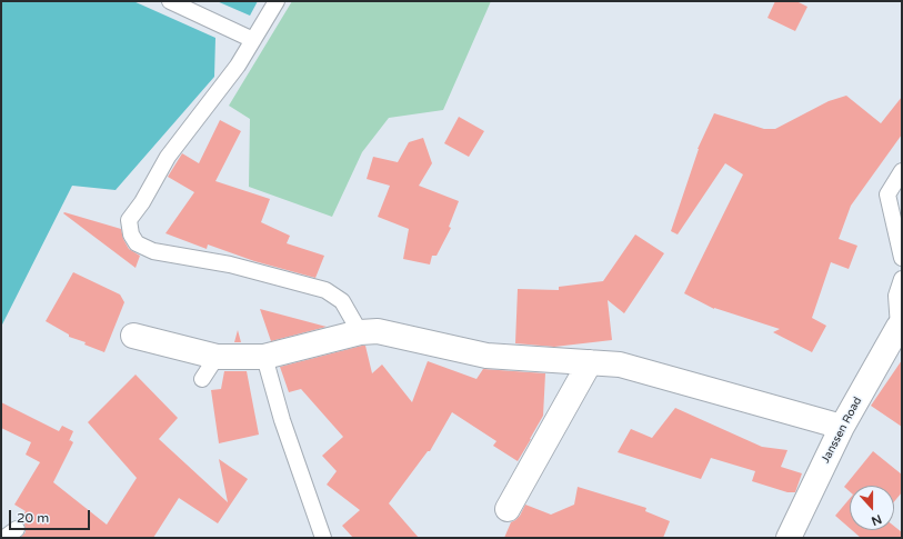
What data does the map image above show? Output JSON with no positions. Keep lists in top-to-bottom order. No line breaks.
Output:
{"streets":{"street":["Janssen Road"]},"scale_bar":"20 m","north":"bottom"}
